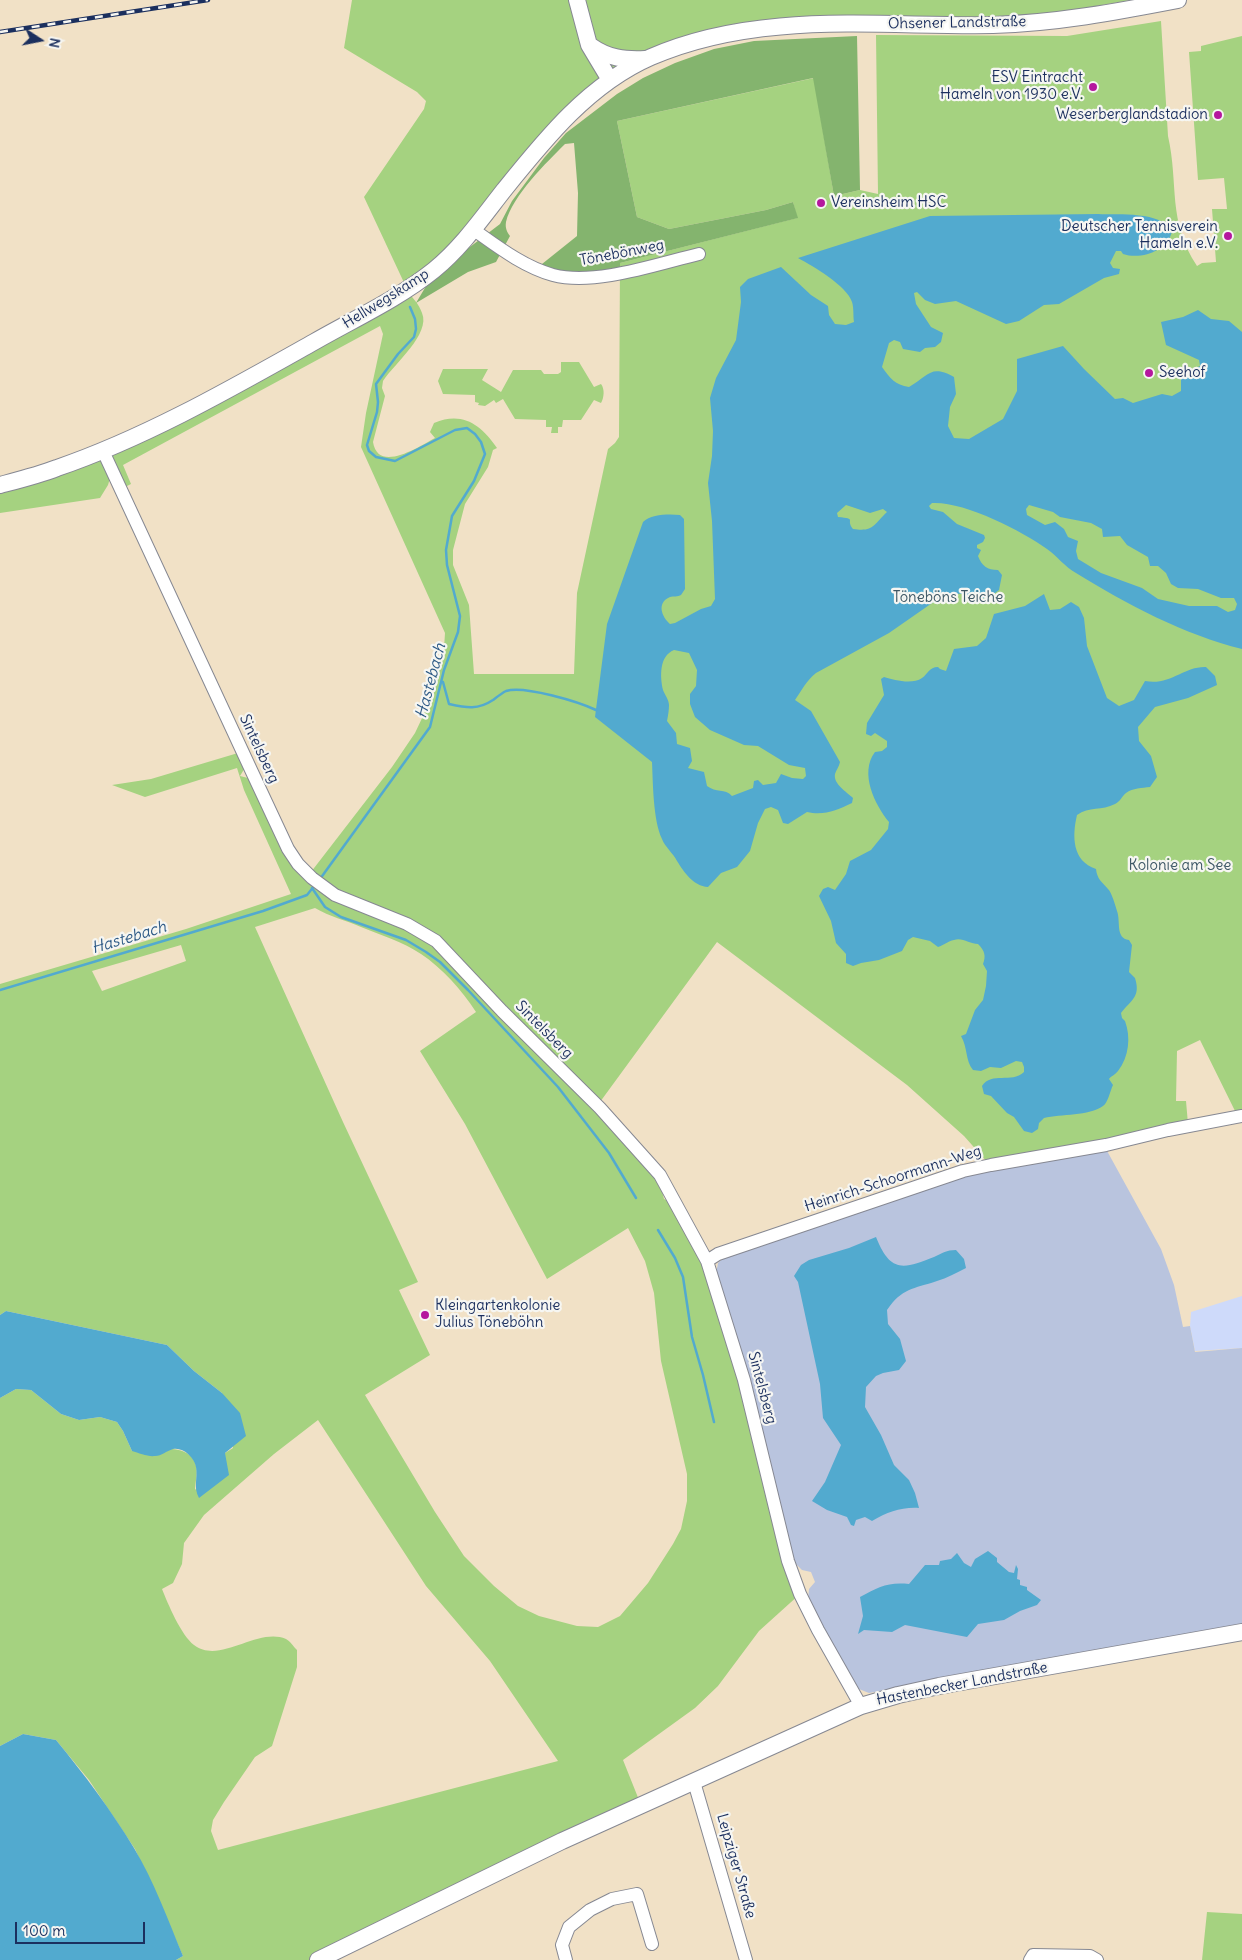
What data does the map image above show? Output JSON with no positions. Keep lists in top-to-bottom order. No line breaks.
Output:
{"streets":{"main road":["Ohsener Landstraße","Hellwegskamp","Hastenbecker Landstraße"],"street":["Tönebönweg","Sintelsberg","Heinrich-Schoormann-Weg","Leipziger Straße"]},"crossings":[["Ohsener Landstraße","Hellwegskamp"],["Tönebönweg","Hellwegskamp"],["Hellwegskamp","Sintelsberg"],["Sintelsberg","Heinrich-Schoormann-Weg"],["Sintelsberg","Hastenbecker Landstraße"],["Hastenbecker Landstraße","Leipziger Straße"]],"water":["Hastebach"],"parks":["Töneböns Teiche","Kolonie am See"],"places":["ESV Eintracht Hameln von 1930 e.V.","Weserberglandstadion","Vereinsheim HSC","Deutscher Tennisverein Hameln e.V.","Seehof","Kleingartenkolonie Julius Töneböhn"],"scale_bar":"100 m","north":"right"}
